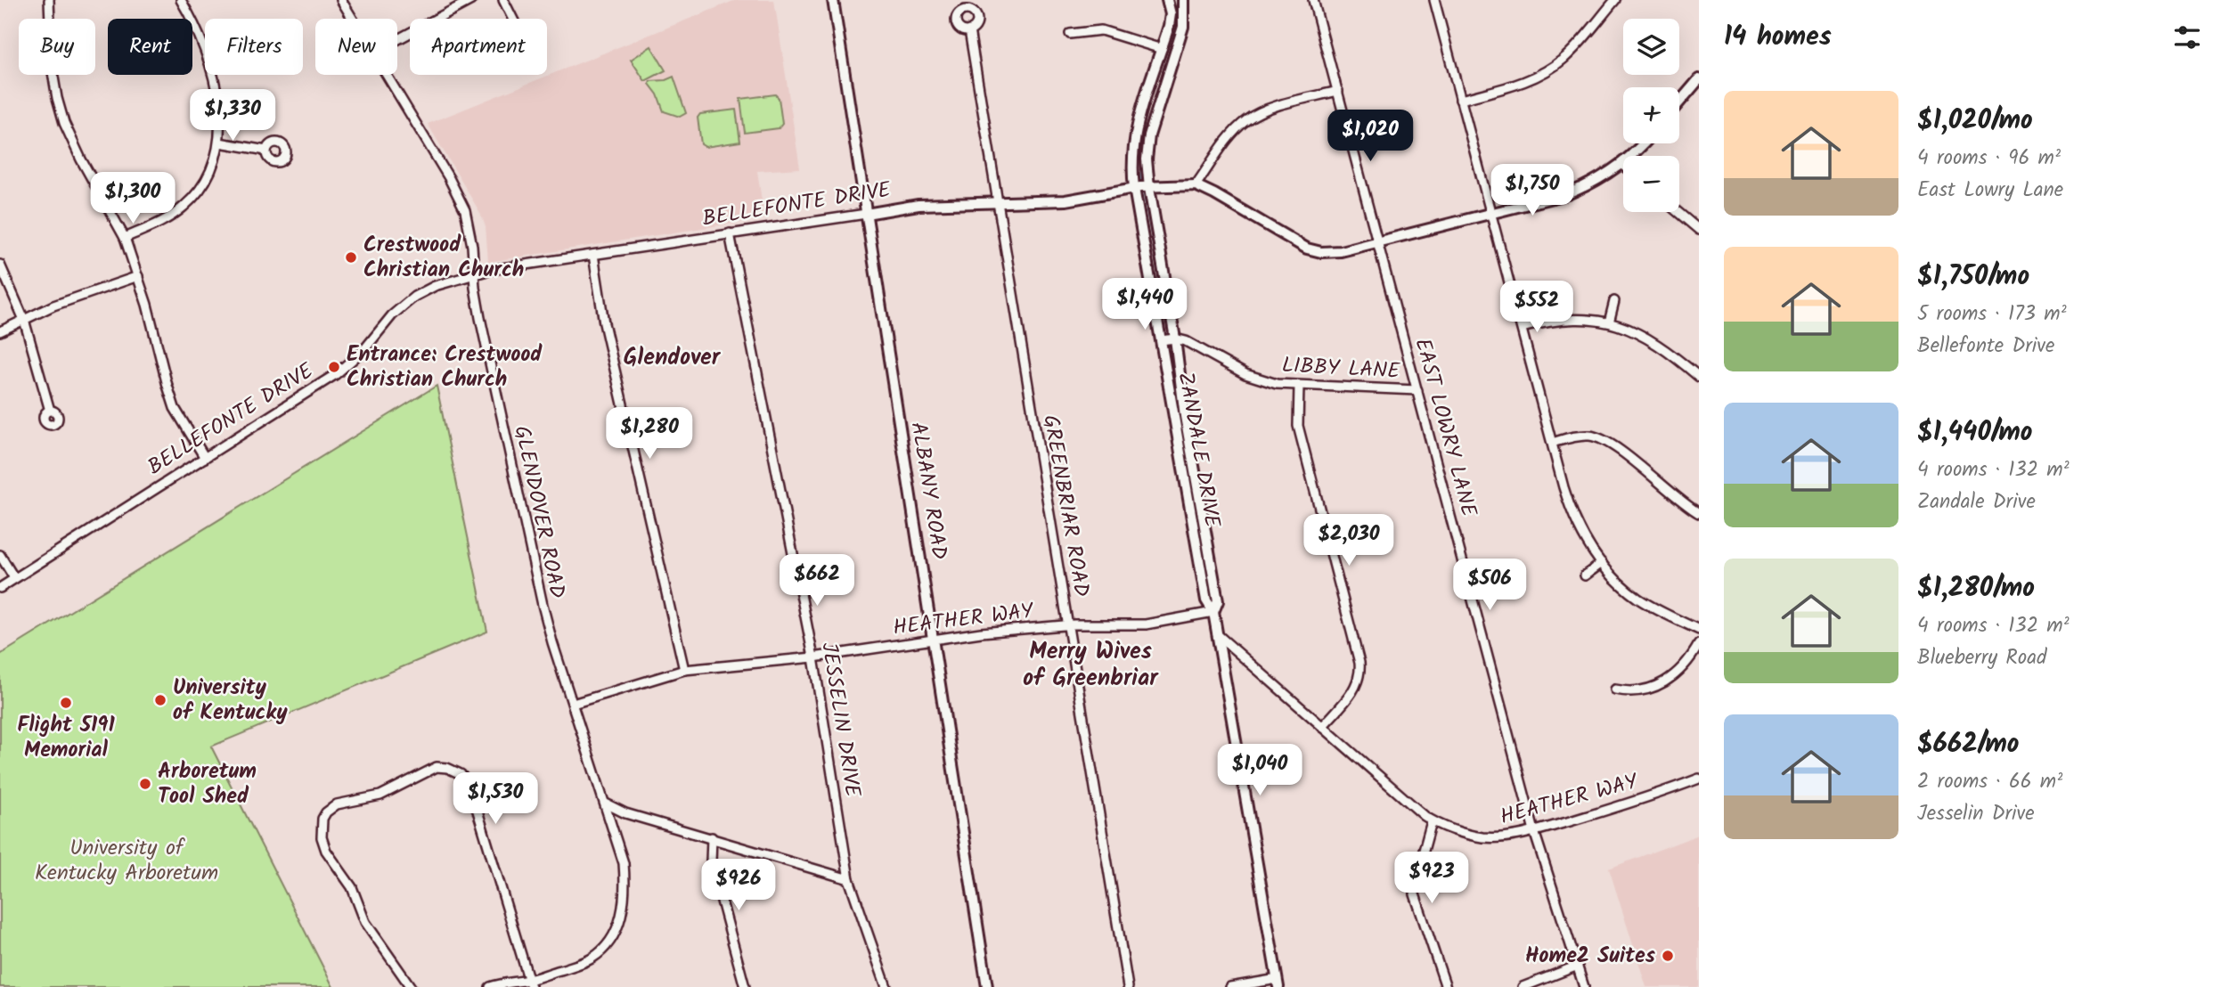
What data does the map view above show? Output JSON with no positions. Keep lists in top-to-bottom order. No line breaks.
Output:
{"streets":{"street":["BELLEFONTE DRIVE","LIBBY LANE","EAST LOWRY LANE","ZANDALE DRIVE","ALBANY ROAD","GREENBRIAR ROAD","GLENDOVER ROAD","HEATHER WAY","JESSELIN DRIVE"]},"crossings":[["BELLEFONTE DRIVE","ZANDALE DRIVE"],["BELLEFONTE DRIVE","ALBANY ROAD"],["BELLEFONTE DRIVE","GREENBRIAR ROAD"],["BELLEFONTE DRIVE","GLENDOVER ROAD"],["BELLEFONTE DRIVE","JESSELIN DRIVE"],["LIBBY LANE","EAST LOWRY LANE"],["LIBBY LANE","ZANDALE DRIVE"],["EAST LOWRY LANE","HEATHER WAY"],["ZANDALE DRIVE","HEATHER WAY"],["ALBANY ROAD","HEATHER WAY"],["GREENBRIAR ROAD","HEATHER WAY"],["GLENDOVER ROAD","HEATHER WAY"],["HEATHER WAY","JESSELIN DRIVE"]],"districts":["Glendover","Merry Wives of Greenbriar"],"parks":["University of Kentucky Arboretum"],"places":["Crestwood Christian Church","Entrance: Crestwood Christian Church","University of Kentucky","Flight 5191 Memorial","Arboretum Tool Shed","Home2 Suites"],"page":{"heading":"14 homes","map_buttons":["+","−"],"chip":["Buy","Rent","Filters","New","Apartment"],"list":[{"name":"$1,020/mo","note":"4 rooms · 96 m² · East Lowry Lane"},{"name":"$1,750/mo","note":"5 rooms · 173 m² · Bellefonte Drive"},{"name":"$1,440/mo","note":"4 rooms · 132 m² · Zandale Drive"},{"name":"$1,280/mo","note":"4 rooms · 132 m² · Blueberry Road"},{"name":"$662/mo","note":"2 rooms · 66 m² · Jesselin Drive"}],"price":["$1,330","$1,020","$1,750","$1,300","$1,440","$552","$1,280","$2,030","$662","$506","$1,040","$1,530","$923","$926"]}}
